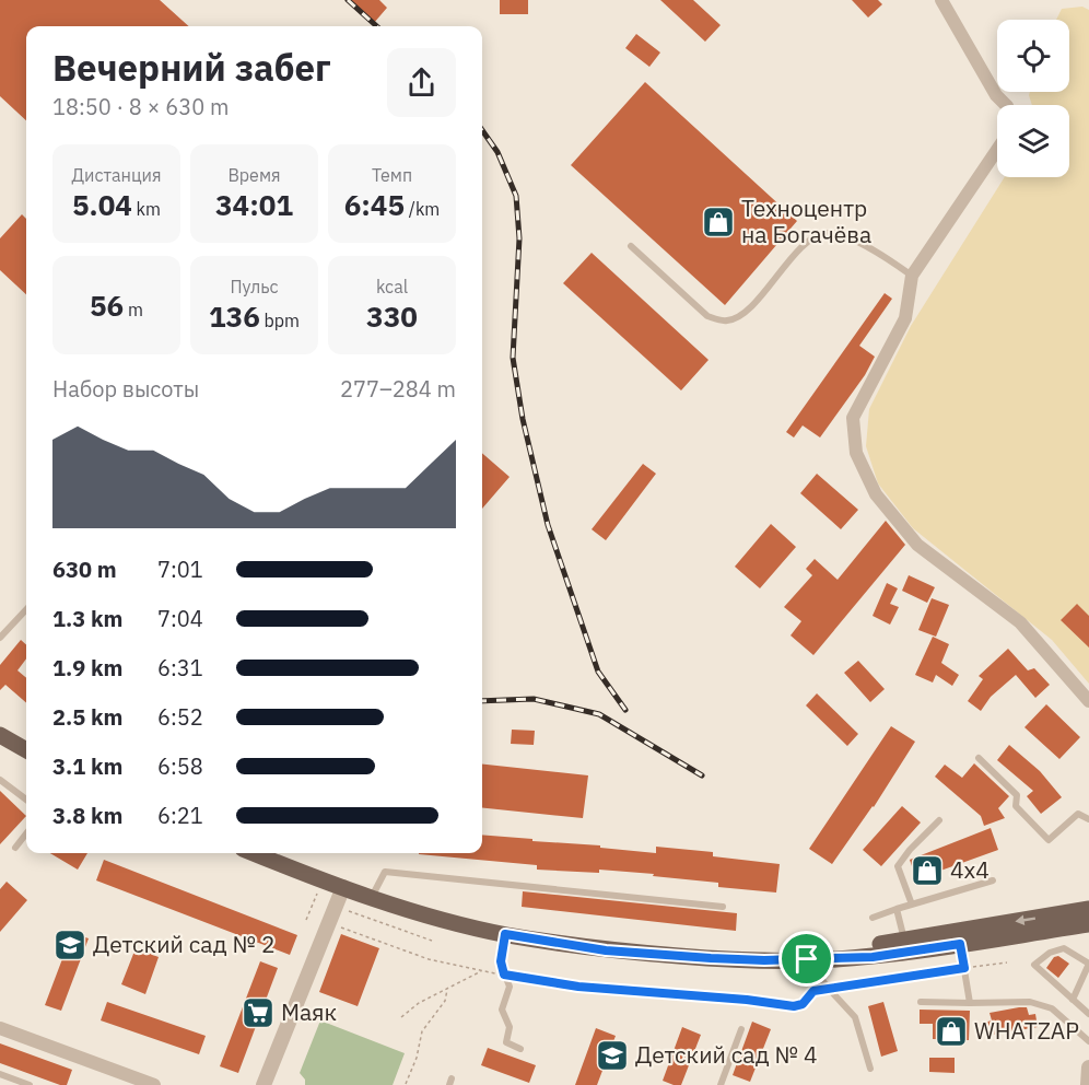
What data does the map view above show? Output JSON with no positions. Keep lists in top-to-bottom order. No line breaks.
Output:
{"places":{"shop":["Техноцентр на Богачёва","4х4","WHATZAP"],"school or university":["Детский сад № 2","Детский сад № 4"],"supermarket":["Маяк"]},"page":{"heading":["Вечерний забег","18:50 · 8 × 630 m"],"stats":[["Дистанция","5.04 km"],["Время","34:01"],["Темп","6:45 /km"],["56 m"],["Пульс","136 bpm"],["kcal","330"]],"chart":["Набор высоты","277–284 m"],"list":[{"name":"630 m","note":"7:01"},{"name":"1.3 km","note":"7:04"},{"name":"1.9 km","note":"6:31"},{"name":"2.5 km","note":"6:52"},{"name":"3.1 km","note":"6:58"},{"name":"3.8 km","note":"6:21"}]}}
